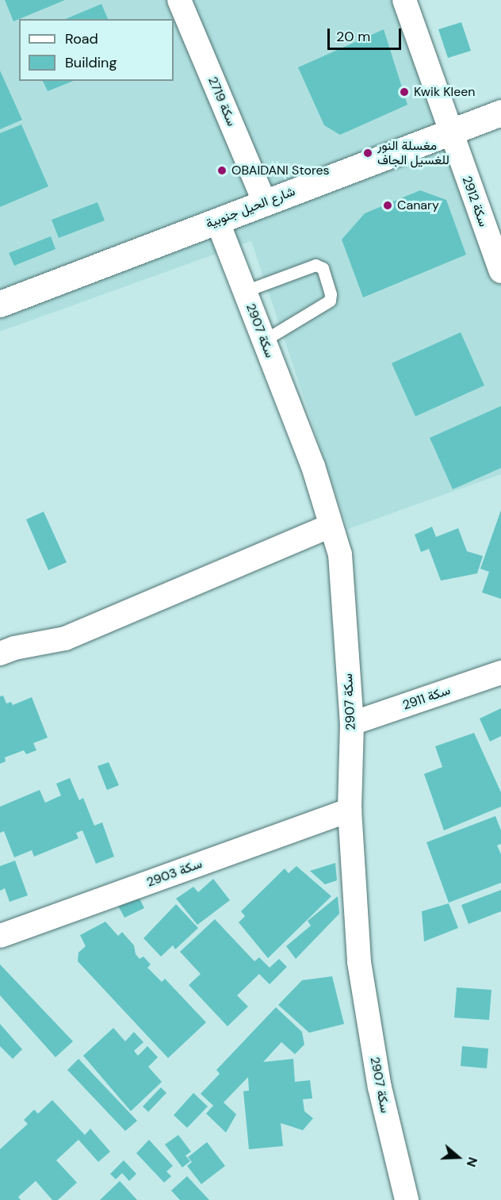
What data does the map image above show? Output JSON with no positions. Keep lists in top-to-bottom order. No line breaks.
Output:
{"streets":{"street":["سكة 2719","سكة 2912","شارع الحيل جنوبية","سكة 2907","سكة 2911","سكة 2903"]},"crossings":[["سكة 2719","شارع الحيل جنوبية"],["سكة 2912","شارع الحيل جنوبية"],["شارع الحيل جنوبية","سكة 2907"],["سكة 2907","سكة 2911"],["سكة 2907","سكة 2903"]],"places":["Kwik Kleen","مغسلة النور للغسيل الجاف","OBAIDANI Stores","Canary"],"legend":["Road","Building"],"scale_bar":"20 m","north":"right"}
